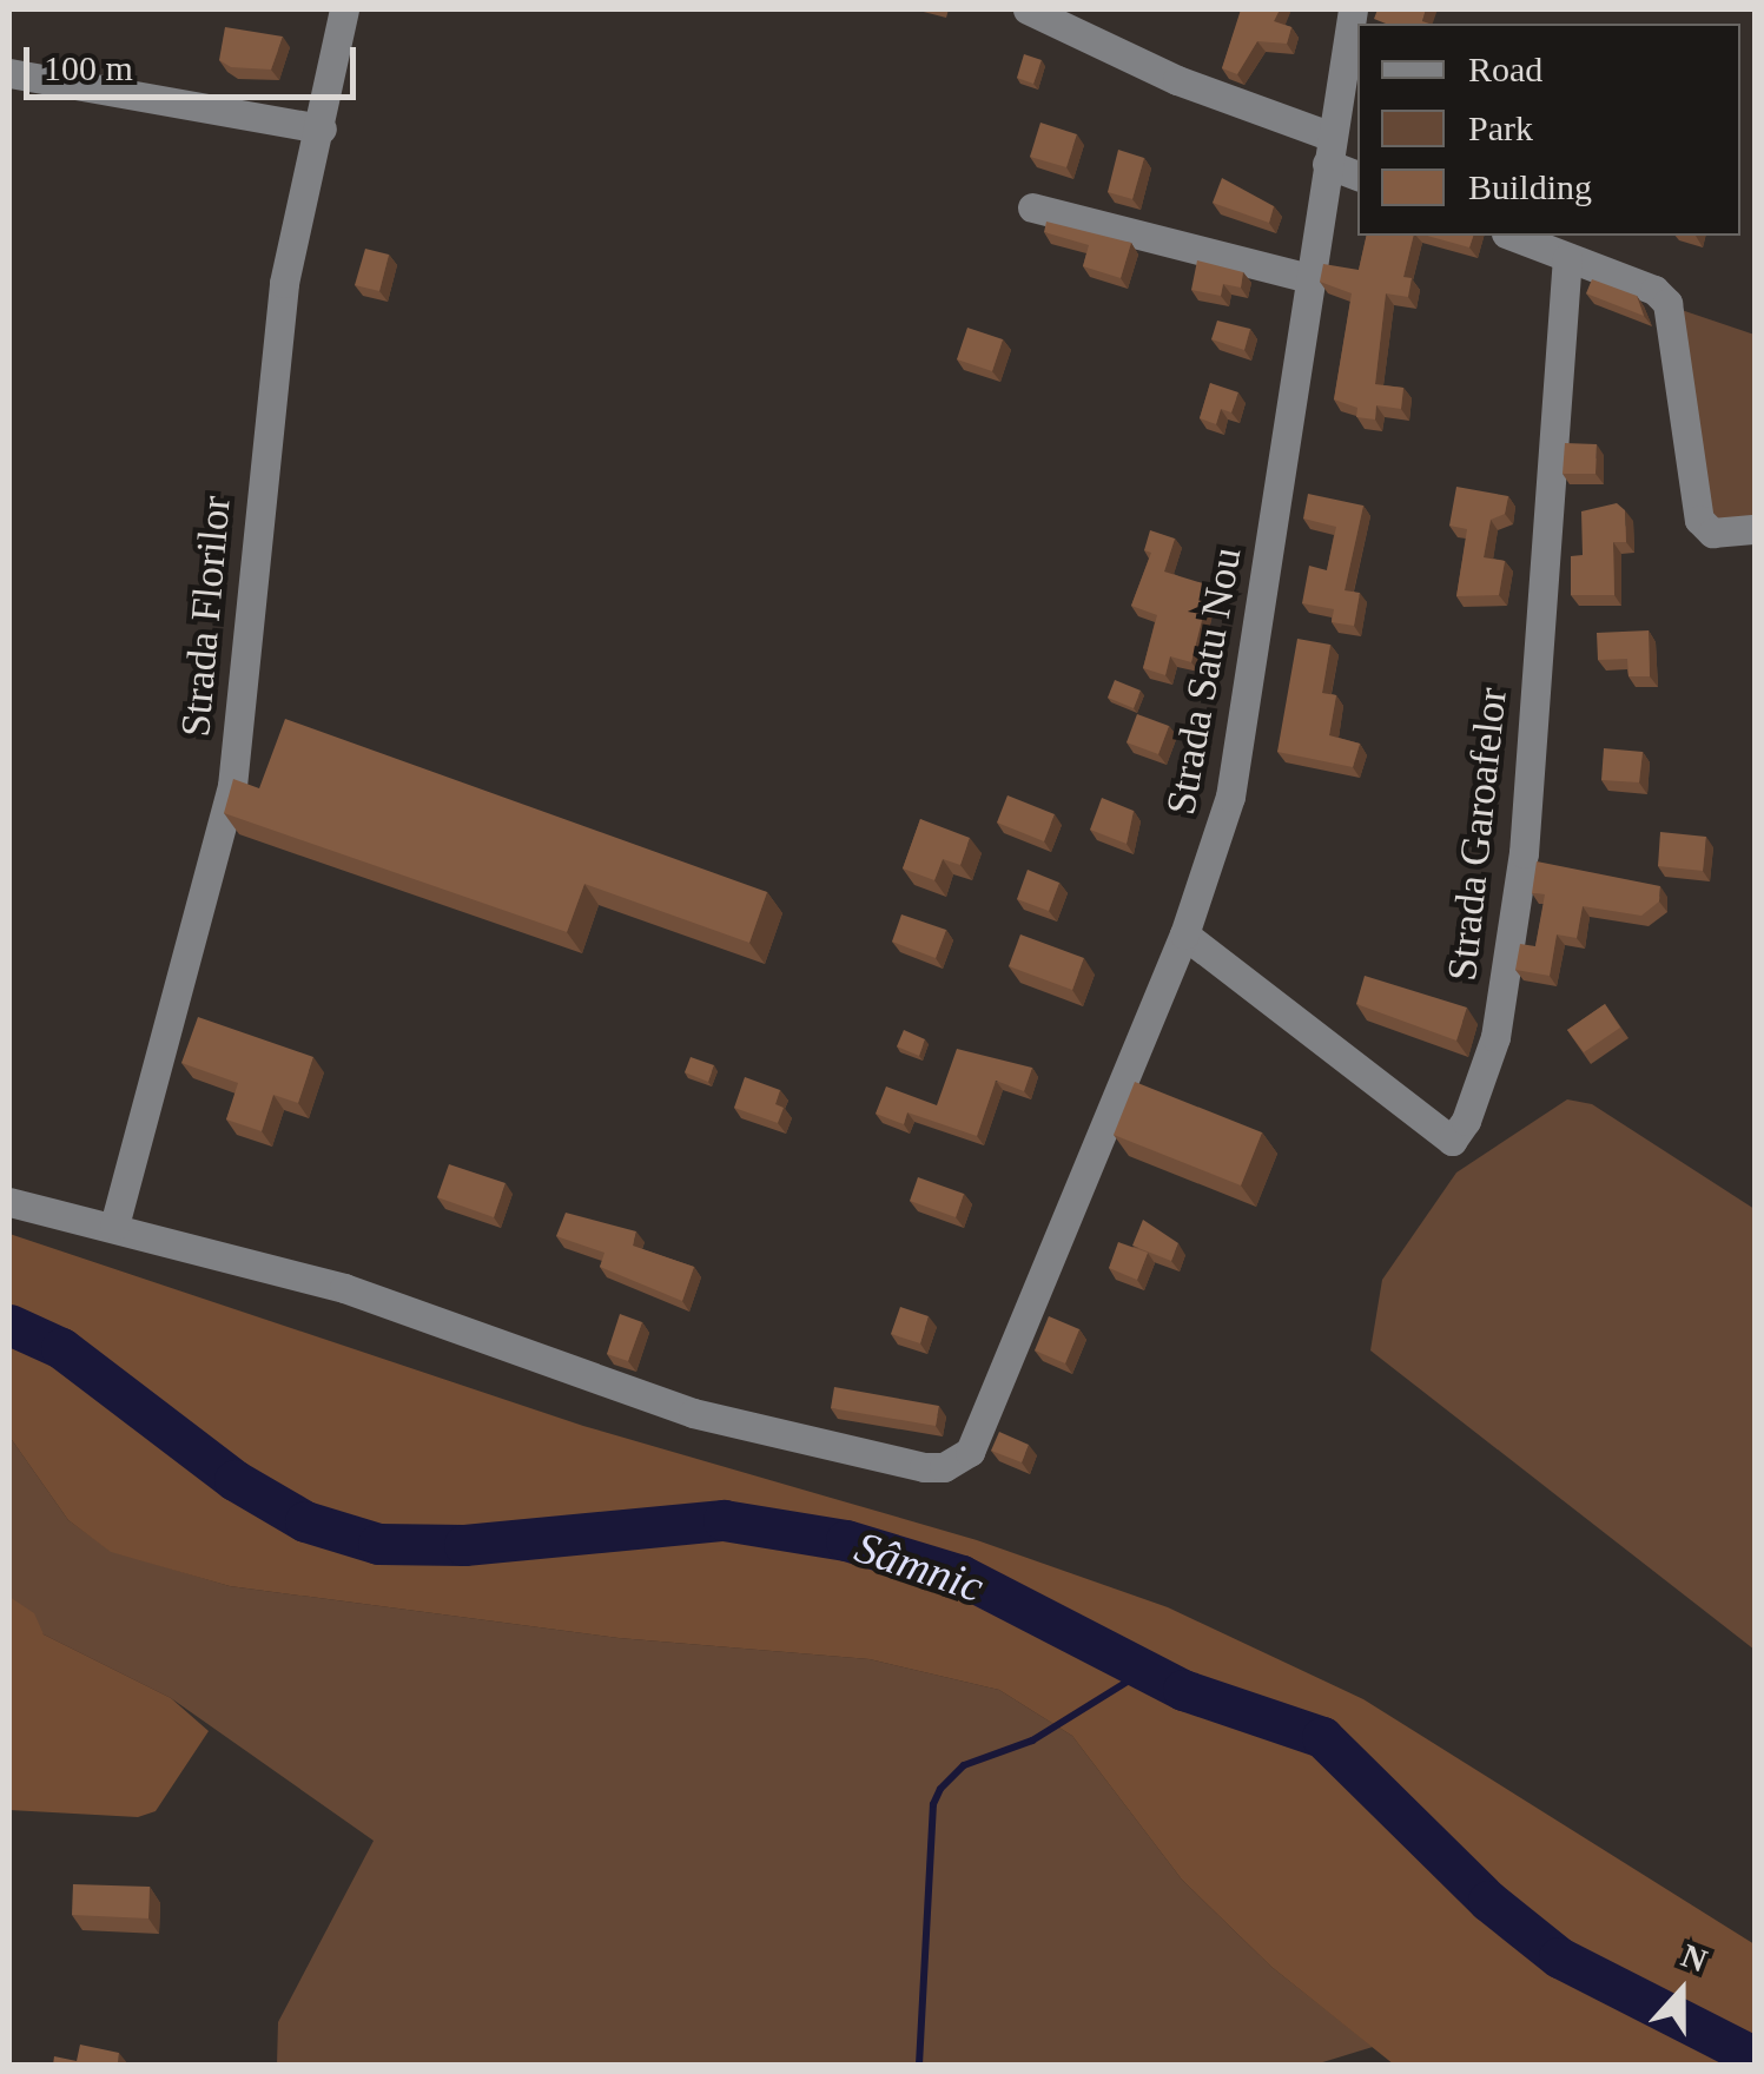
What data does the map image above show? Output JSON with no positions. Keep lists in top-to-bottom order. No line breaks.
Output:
{"streets":{"street":["Strada Florilor","Strada Satu Nou","Strada Garoafelor"]},"crossings":[["Strada Florilor","Strada Satu Nou"],["Strada Satu Nou","Strada Garoafelor"]],"water":["Sâmnic"],"legend":["Road","Park","Building"],"scale_bar":"100 m","north":"top"}
